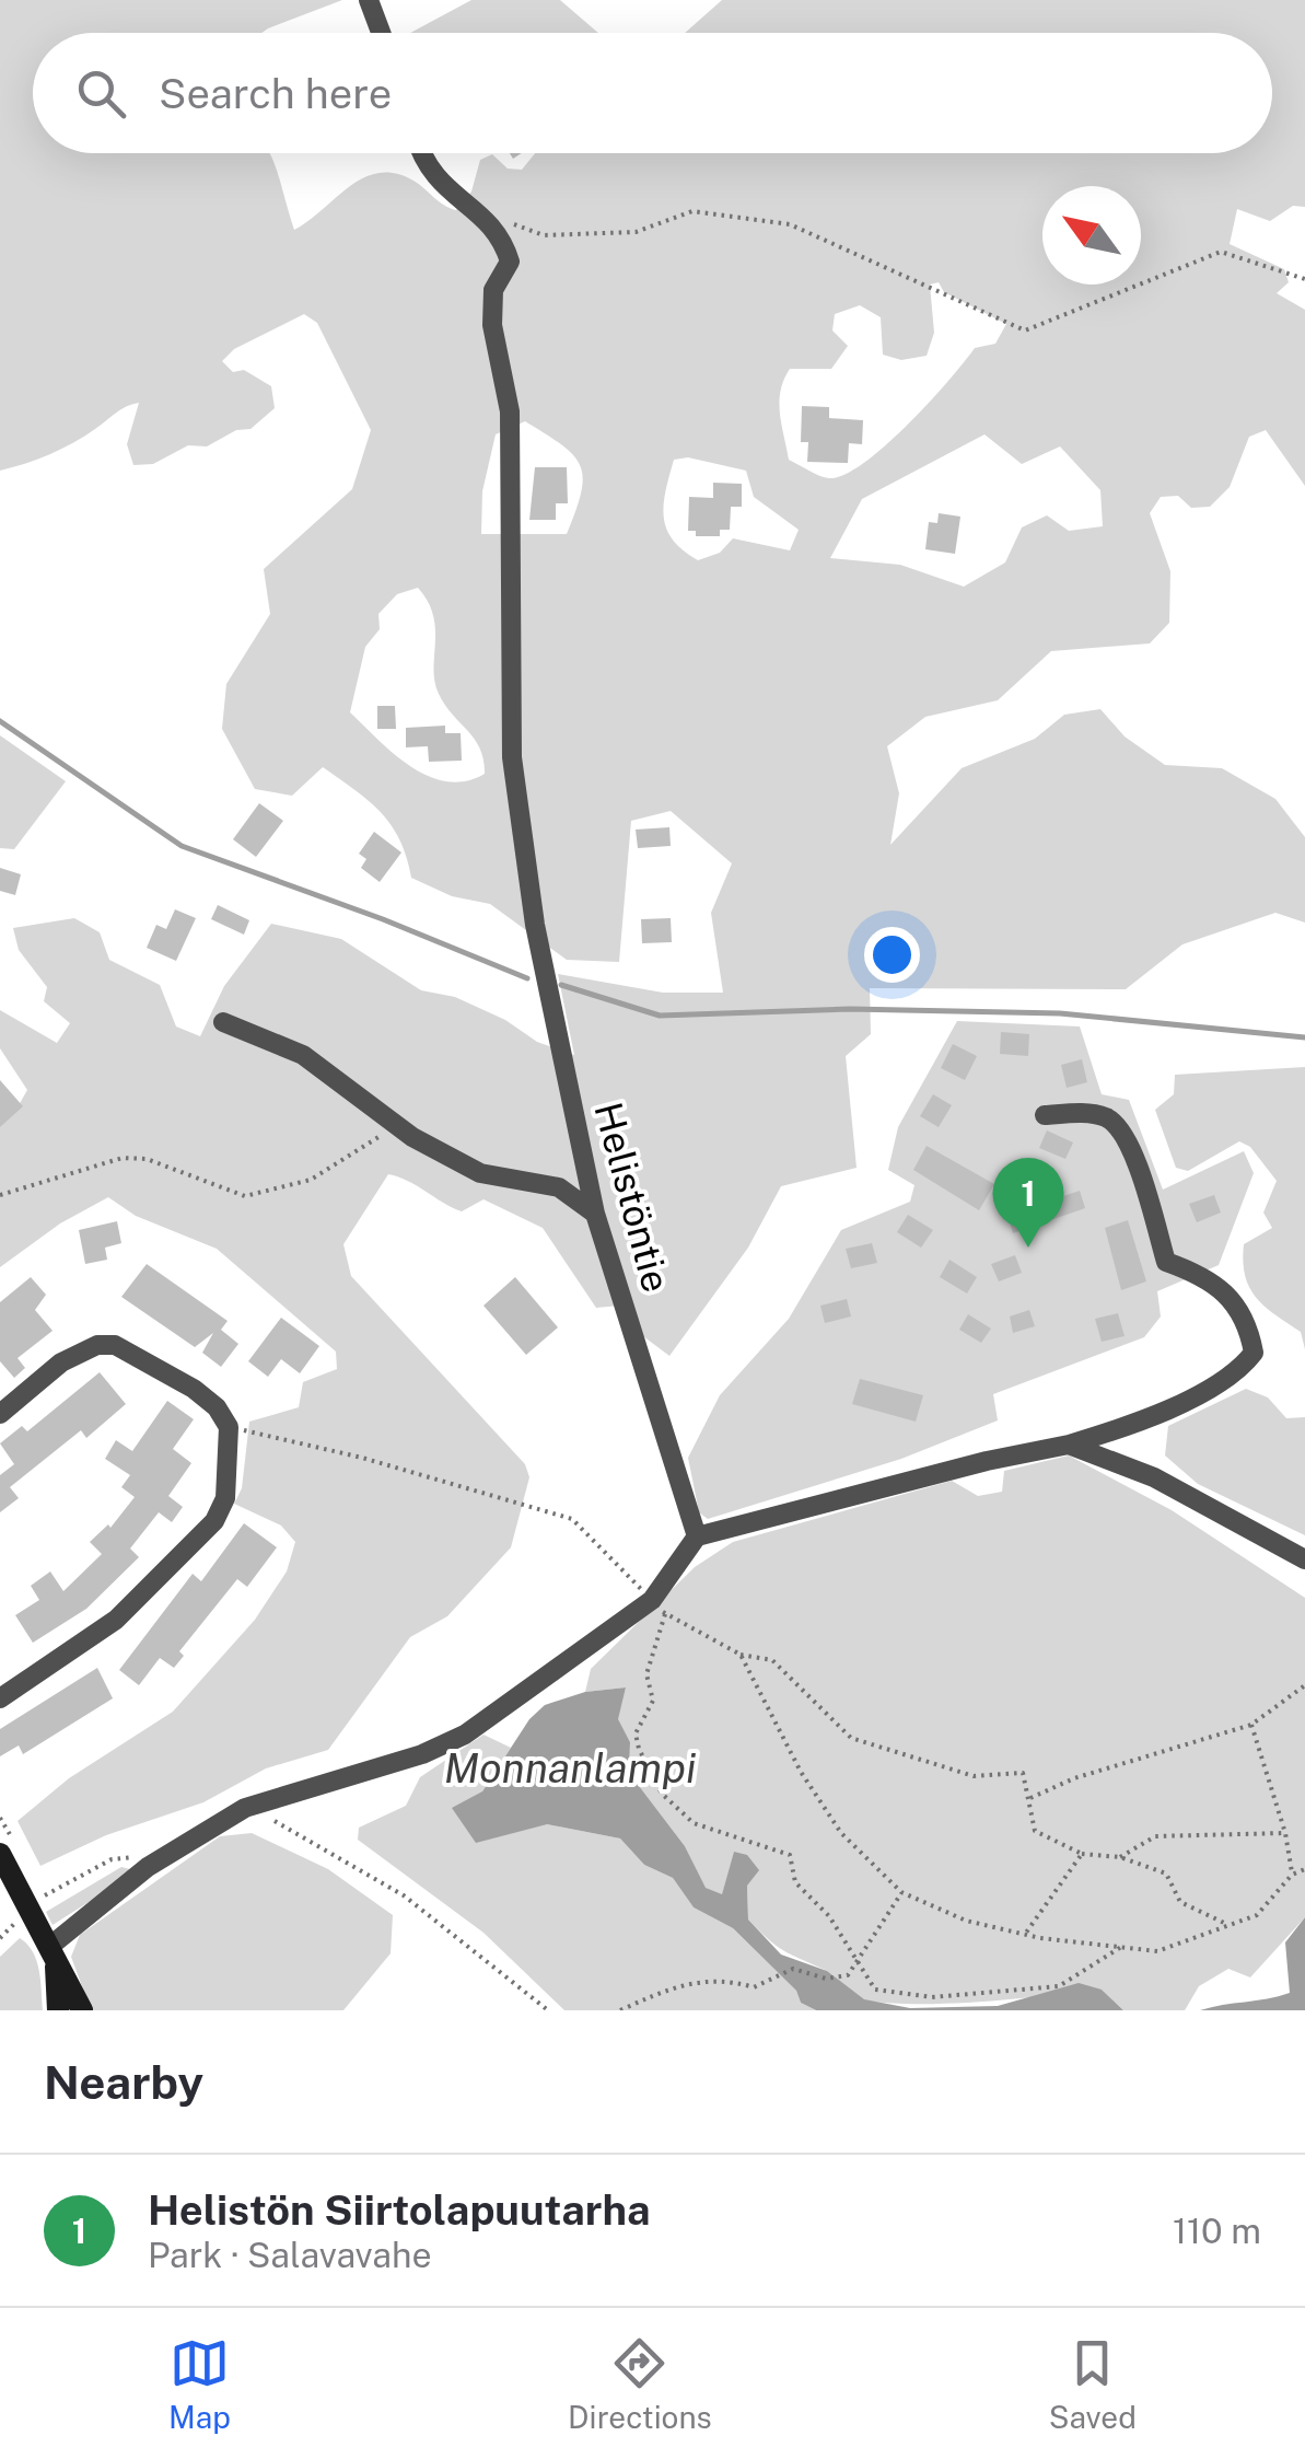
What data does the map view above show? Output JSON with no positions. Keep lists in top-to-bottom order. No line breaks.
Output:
{"streets":{"street":["Helistöntie"]},"water":["Monnanlampi"],"north":"top left","page":{"search":"Search here","pins":"1","heading":"Nearby","list":[{"mark":"1","name":"Helistön Siirtolapuutarha","note":"Park · Salavavahe","value":"110 m"}],"nav":["Map","Directions","Saved"]}}
